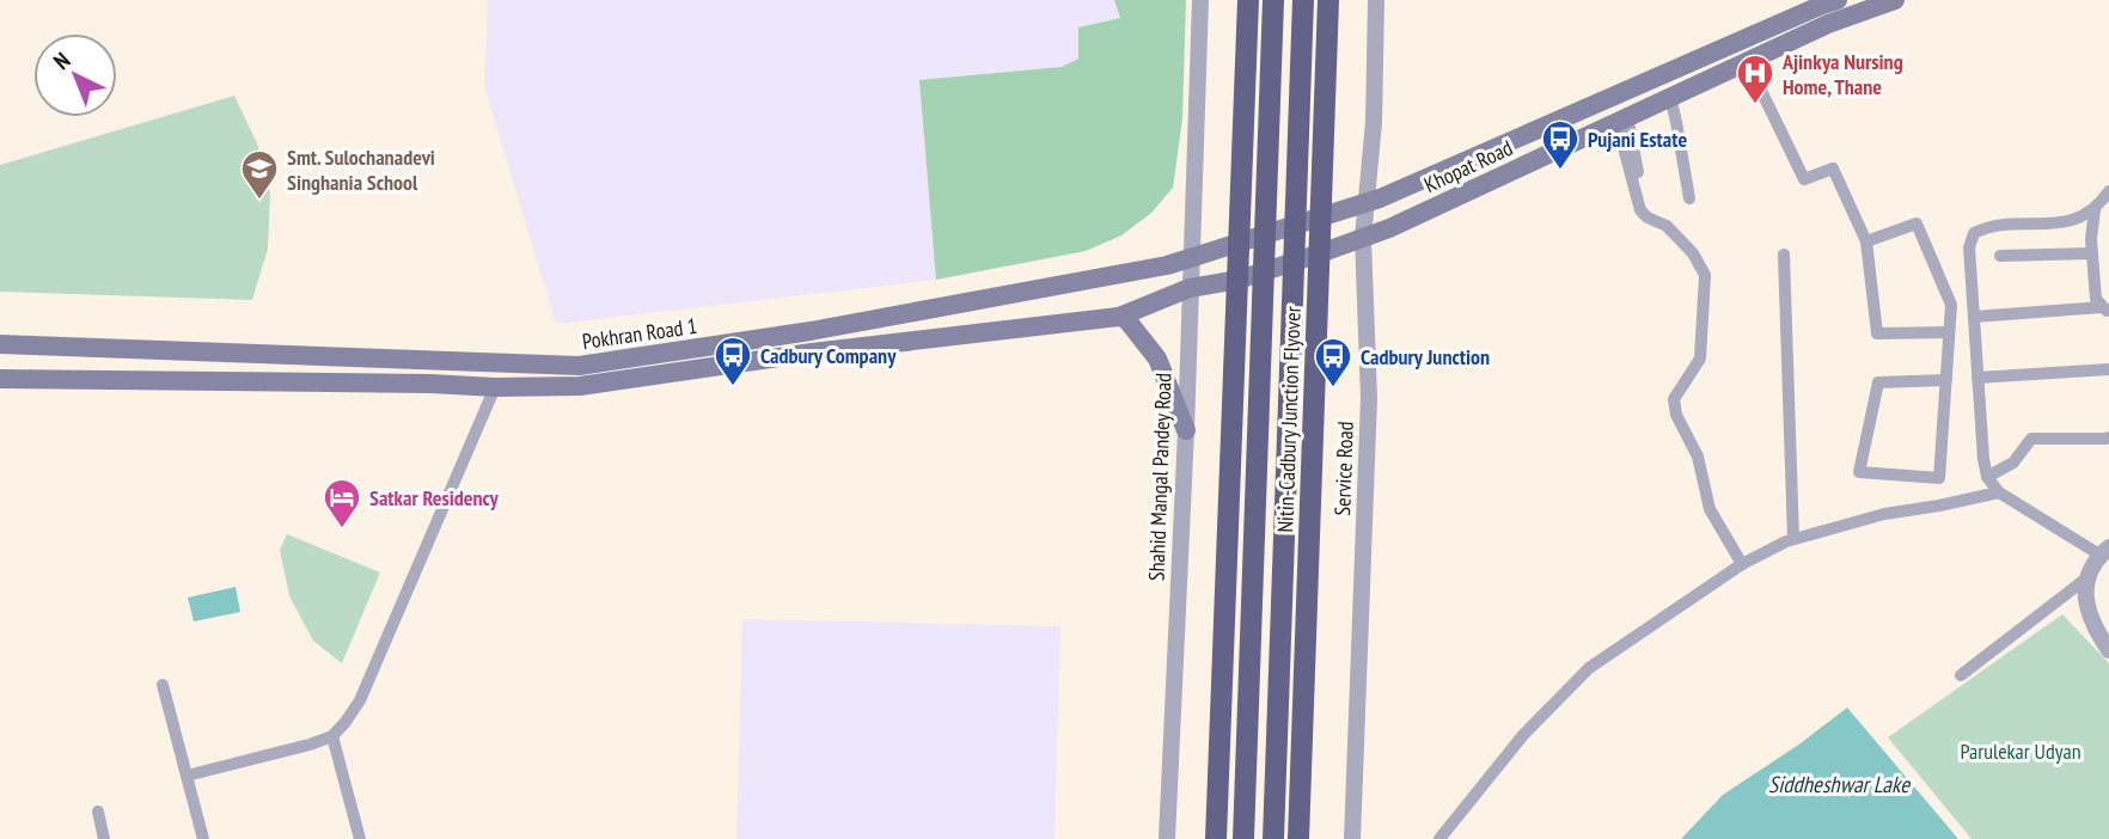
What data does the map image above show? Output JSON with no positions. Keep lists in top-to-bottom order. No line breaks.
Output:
{"streets":{"highway":["Nitin-Cadbury Junction Flyover"],"main road":["Khopat Road","Pokhran Road 1"],"street":["Service Road","Shahid Mangal Pandey Road"]},"crossings":[["Khopat Road","Pokhran Road 1"],["Khopat Road","Service Road"],["Pokhran Road 1","Shahid Mangal Pandey Road"]],"water":["Siddheshwar Lake"],"parks":["Parulekar Udyan"],"places":{"hospital":["Ajinkya Nursing Home, Thane"],"bus stop":["Pujani Estate","Cadbury Company","Cadbury Junction"],"school or university":["Smt. Sulochanadevi Singhania School"],"hotel":["Satkar Residency"]},"north":"top left"}
